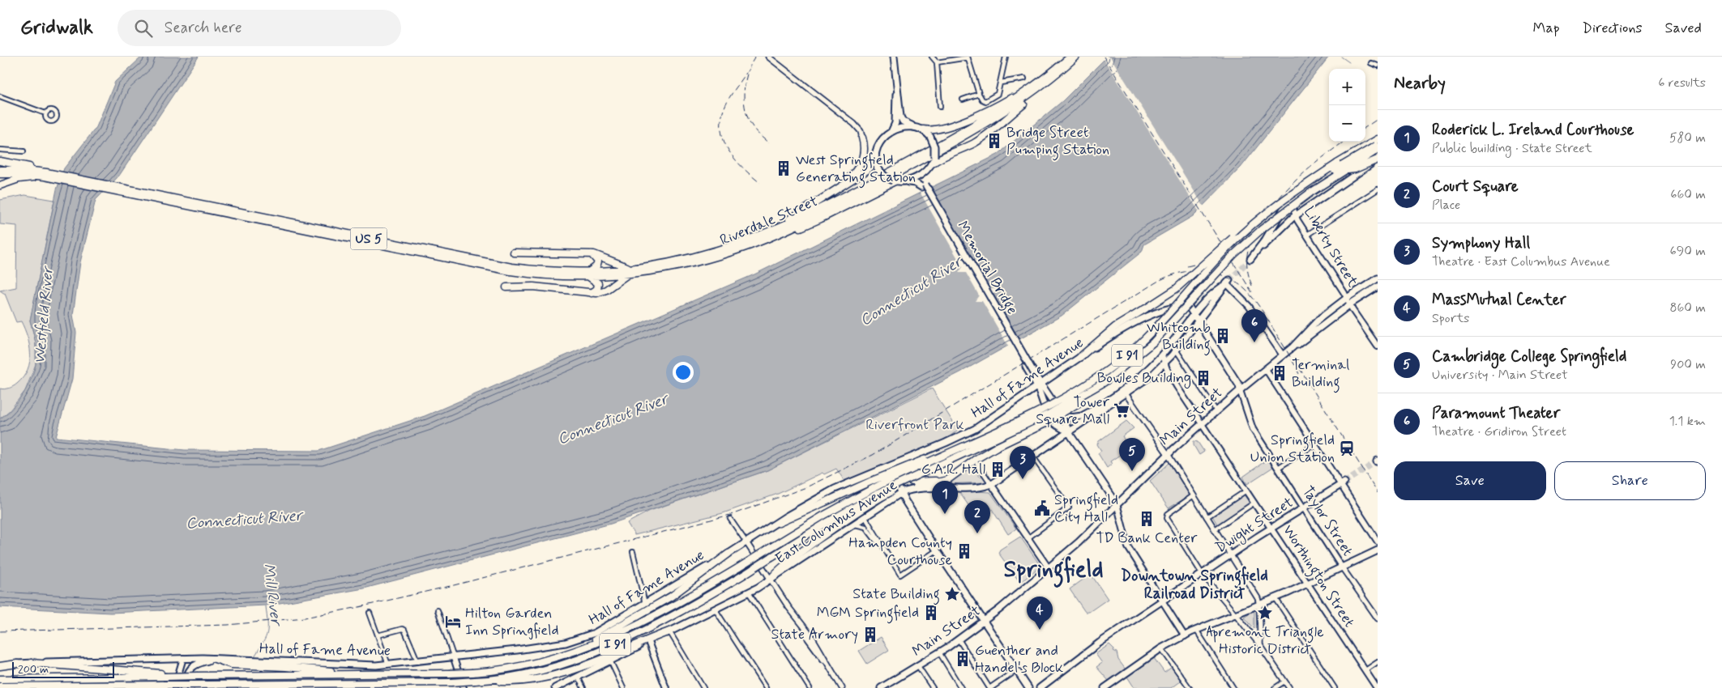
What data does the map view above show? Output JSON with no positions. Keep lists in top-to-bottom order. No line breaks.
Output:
{"streets":{"highway":["Riverdale Street","US 5","I 91"],"main road":["Liberty Street","Memorial Bridge","Hall of Fame Avenue","Main Street","Taylor Street","East Columbus Avenue","Dwight Street","Worthington Street"]},"crossings":[["Riverdale Street","US 5"],["Liberty Street","Main Street"],["Memorial Bridge","Hall of Fame Avenue"],["Memorial Bridge","Main Street"],["Memorial Bridge","East Columbus Avenue"],["Hall of Fame Avenue","East Columbus Avenue"],["Main Street","Taylor Street"],["Main Street","Worthington Street"],["Taylor Street","Dwight Street"],["East Columbus Avenue","Worthington Street"],["Dwight Street","Worthington Street"]],"districts":["Springfield","Downtown Springfield Railroad District"],"water":["Connecticut River","Westfield River","Mill River"],"parks":["Riverfront Park"],"places":{"building":["Bridge Street Pumping Station","West Springfield Generating Station","Whitcomb Building","Terminal Building","Bowles Building","G.A.R. Hall","TD Bank Center","Hampden County Courthouse","MGM Springfield","State Armory","Guenther and Handel's Block"],"supermarket":["Tower Square Mall"],"station":["Springfield Union Station"],"public building":["Springfield City Hall"],"place":["State Building","Apremont Triangle Historic District"],"hotel":["Hilton Garden Inn Springfield"]},"scale_bar":"200 m","page":{"header":"Gridwalk","search":"Search here","nav":["Map","Directions","Saved"],"heading":["Nearby","6 results"],"map_buttons":["+","−"],"list":[{"mark":"1","name":"Roderick L. Ireland Courthouse","note":"Public building · State Street","value":"580 m"},{"mark":"2","name":"Court Square","note":"Place","value":"660 m"},{"mark":"3","name":"Symphony Hall","note":"Theatre · East Columbus Avenue","value":"690 m"},{"mark":"4","name":"MassMutual Center","note":"Sports","value":"860 m"},{"mark":"5","name":"Cambridge College Springfield","note":"University · Main Street","value":"900 m"},{"mark":"6","name":"Paramount Theater","note":"Theatre · Gridiron Street","value":"1.1 km"}],"pins":["6","5","3","1","2","4"],"buttons":["Save","Share"],"scale":"200 m"}}
